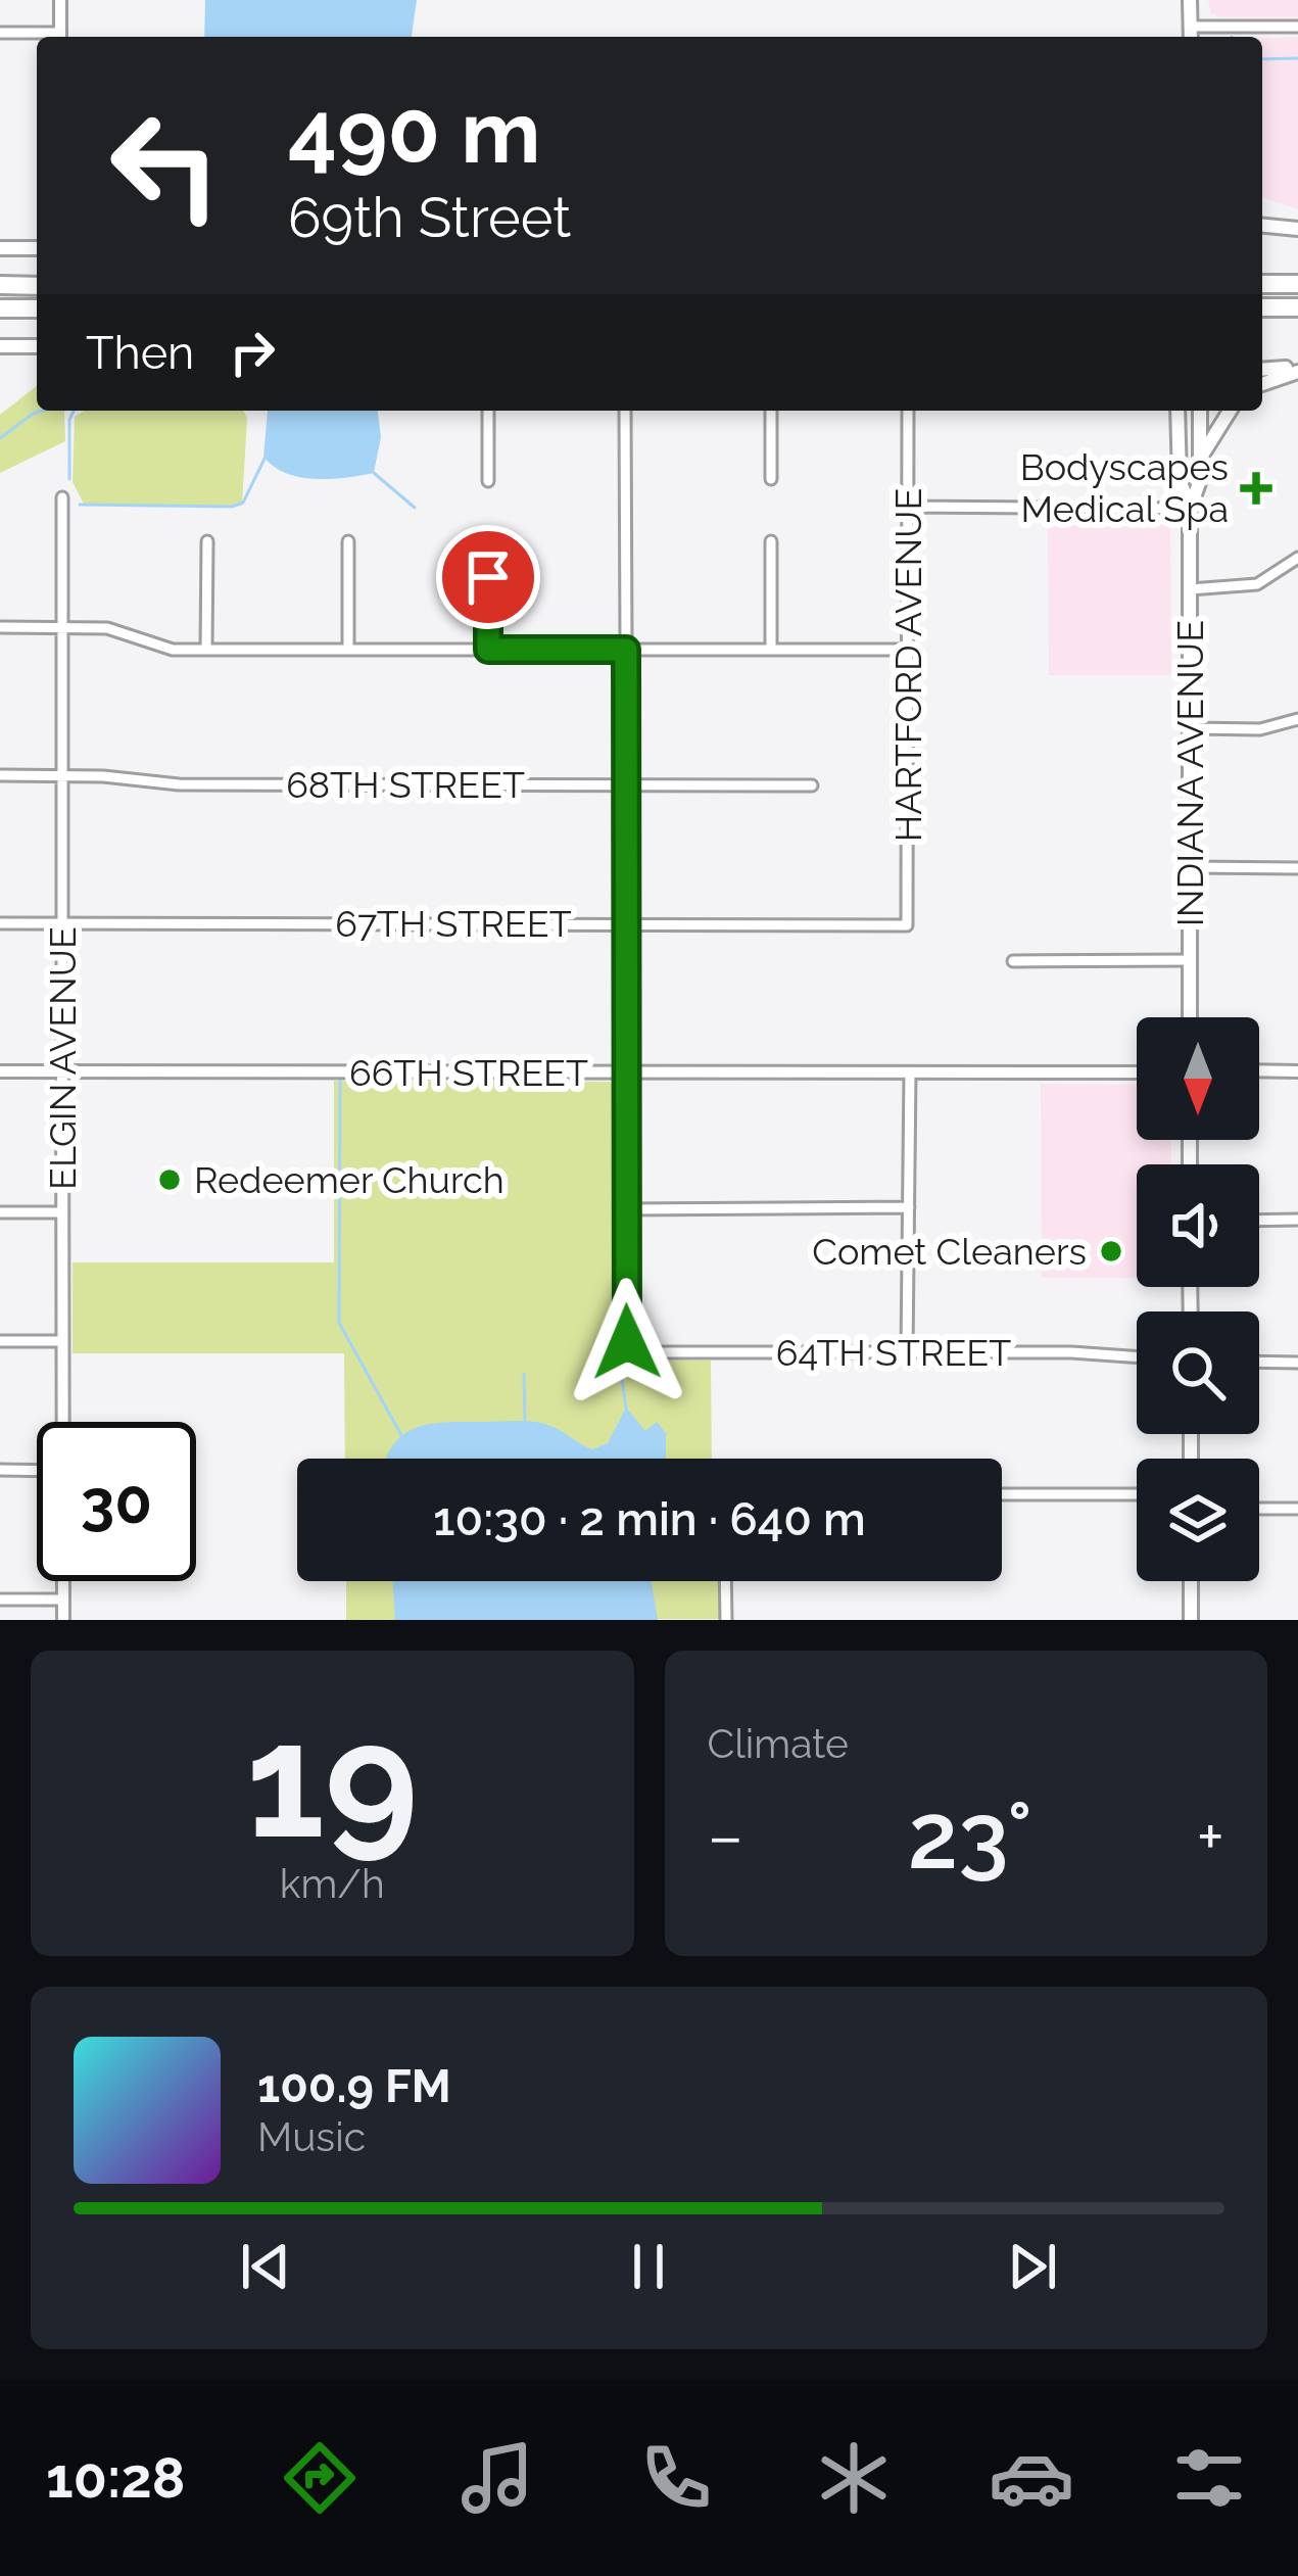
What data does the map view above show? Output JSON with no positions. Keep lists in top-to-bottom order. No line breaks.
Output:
{"streets":{"main road":["INDIANA AVENUE"],"street":["HARTFORD AVENUE","68TH STREET","67TH STREET","ELGIN AVENUE","66TH STREET","64TH STREET"]},"crossings":[["HARTFORD AVENUE","67TH STREET"],["68TH STREET","ELGIN AVENUE"],["67TH STREET","ELGIN AVENUE"],["ELGIN AVENUE","66TH STREET"]],"places":{"health":["Bodyscapes Medical Spa"],"other":["Redeemer Church","Comet Cleaners"]},"north":"bottom","page":{"turn":["490 m","69th Street"],"then":"Then","limit":"30","trip":"10:30 · 2 min · 640 m","tile":[["19","km/h"],"Climate"],"heat":["−","23°","+"],"song":["100.9 FM","Music"],"tabs":"10:28"}}
